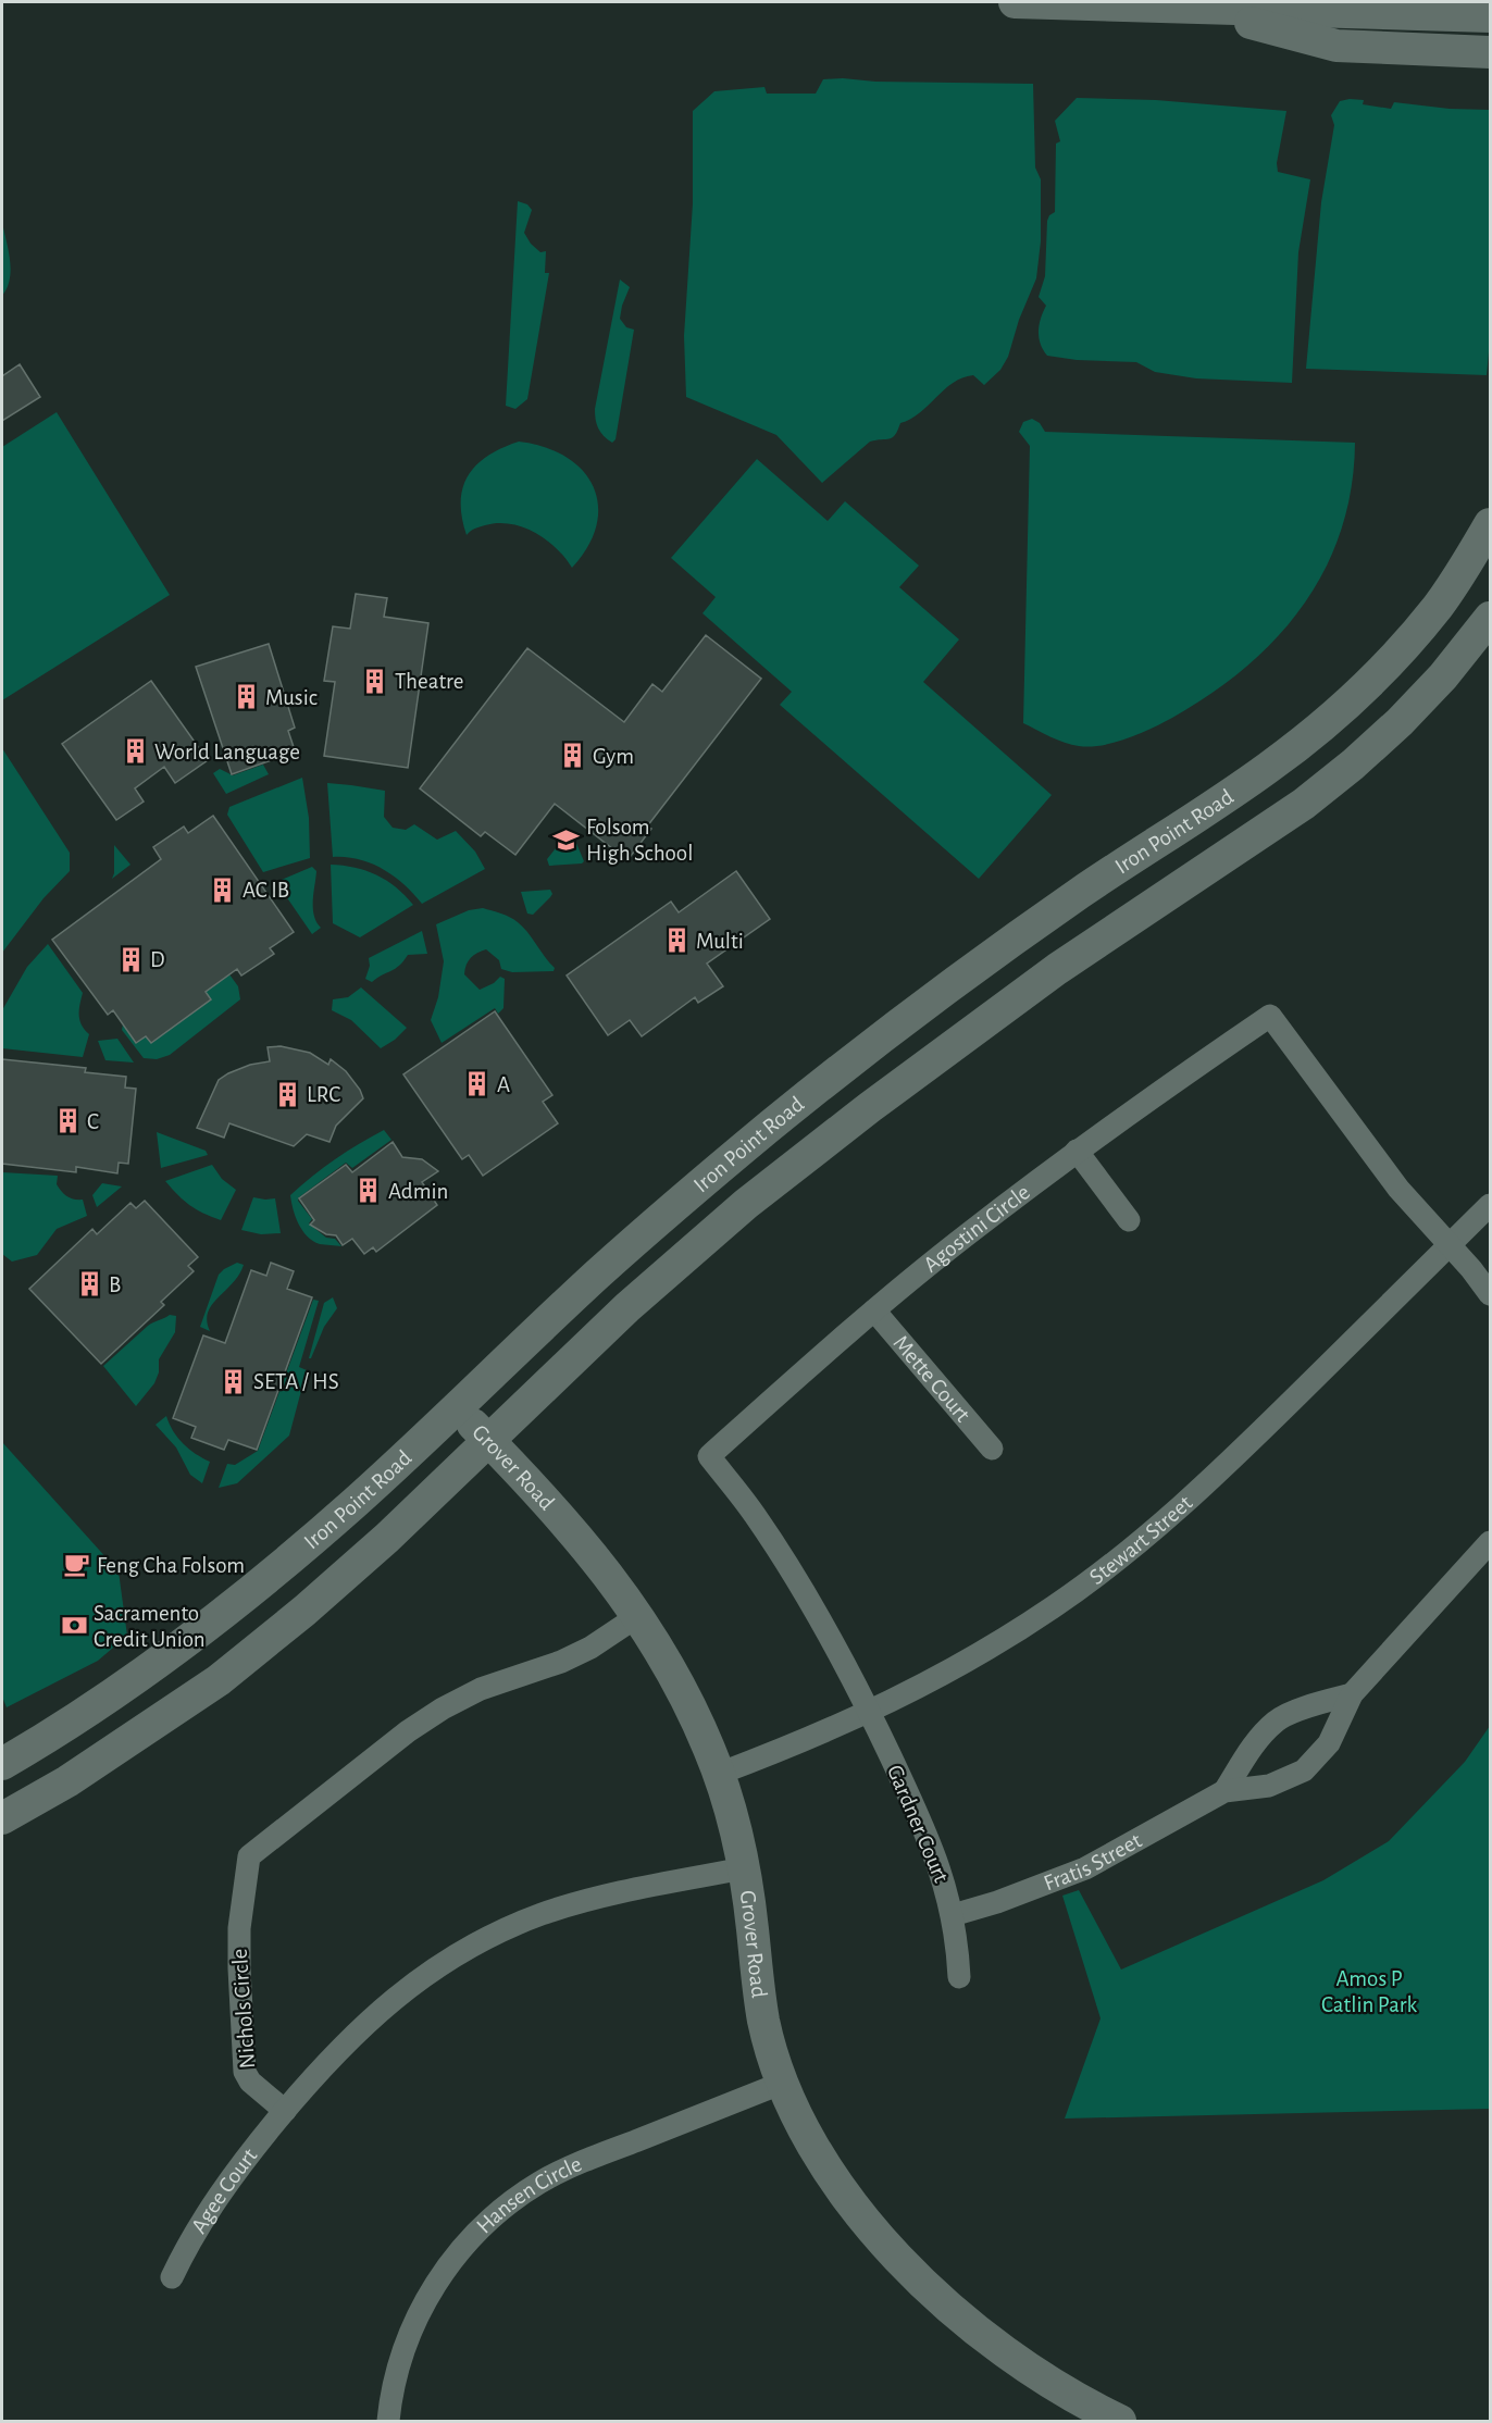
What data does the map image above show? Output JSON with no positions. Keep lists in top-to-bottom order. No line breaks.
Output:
{"streets":{"main road":["Iron Point Road","Grover Road"],"street":["Agostini Circle","Mette Court","Stewart Street","Gardner Court","Fratis Street","Nichols Circle","Agee Court","Hansen Circle"]},"crossings":[["Iron Point Road","Grover Road"],["Agostini Circle","Mette Court"],["Agostini Circle","Stewart Street"],["Agostini Circle","Gardner Court"],["Grover Road","Stewart Street"],["Grover Road","Nichols Circle"],["Grover Road","Hansen Circle"],["Stewart Street","Gardner Court"],["Gardner Court","Fratis Street"],["Nichols Circle","Agee Court"]],"parks":["Amos P Catlin Park"],"places":{"building":["Theatre","Music","World Language","Gym","AC IB","Multi","D","A","LRC","C","Admin","B","SETA / HS"],"school or university":["Folsom High School"],"cafe":["Feng Cha Folsom"],"bank":["Sacramento Credit Union"]}}
